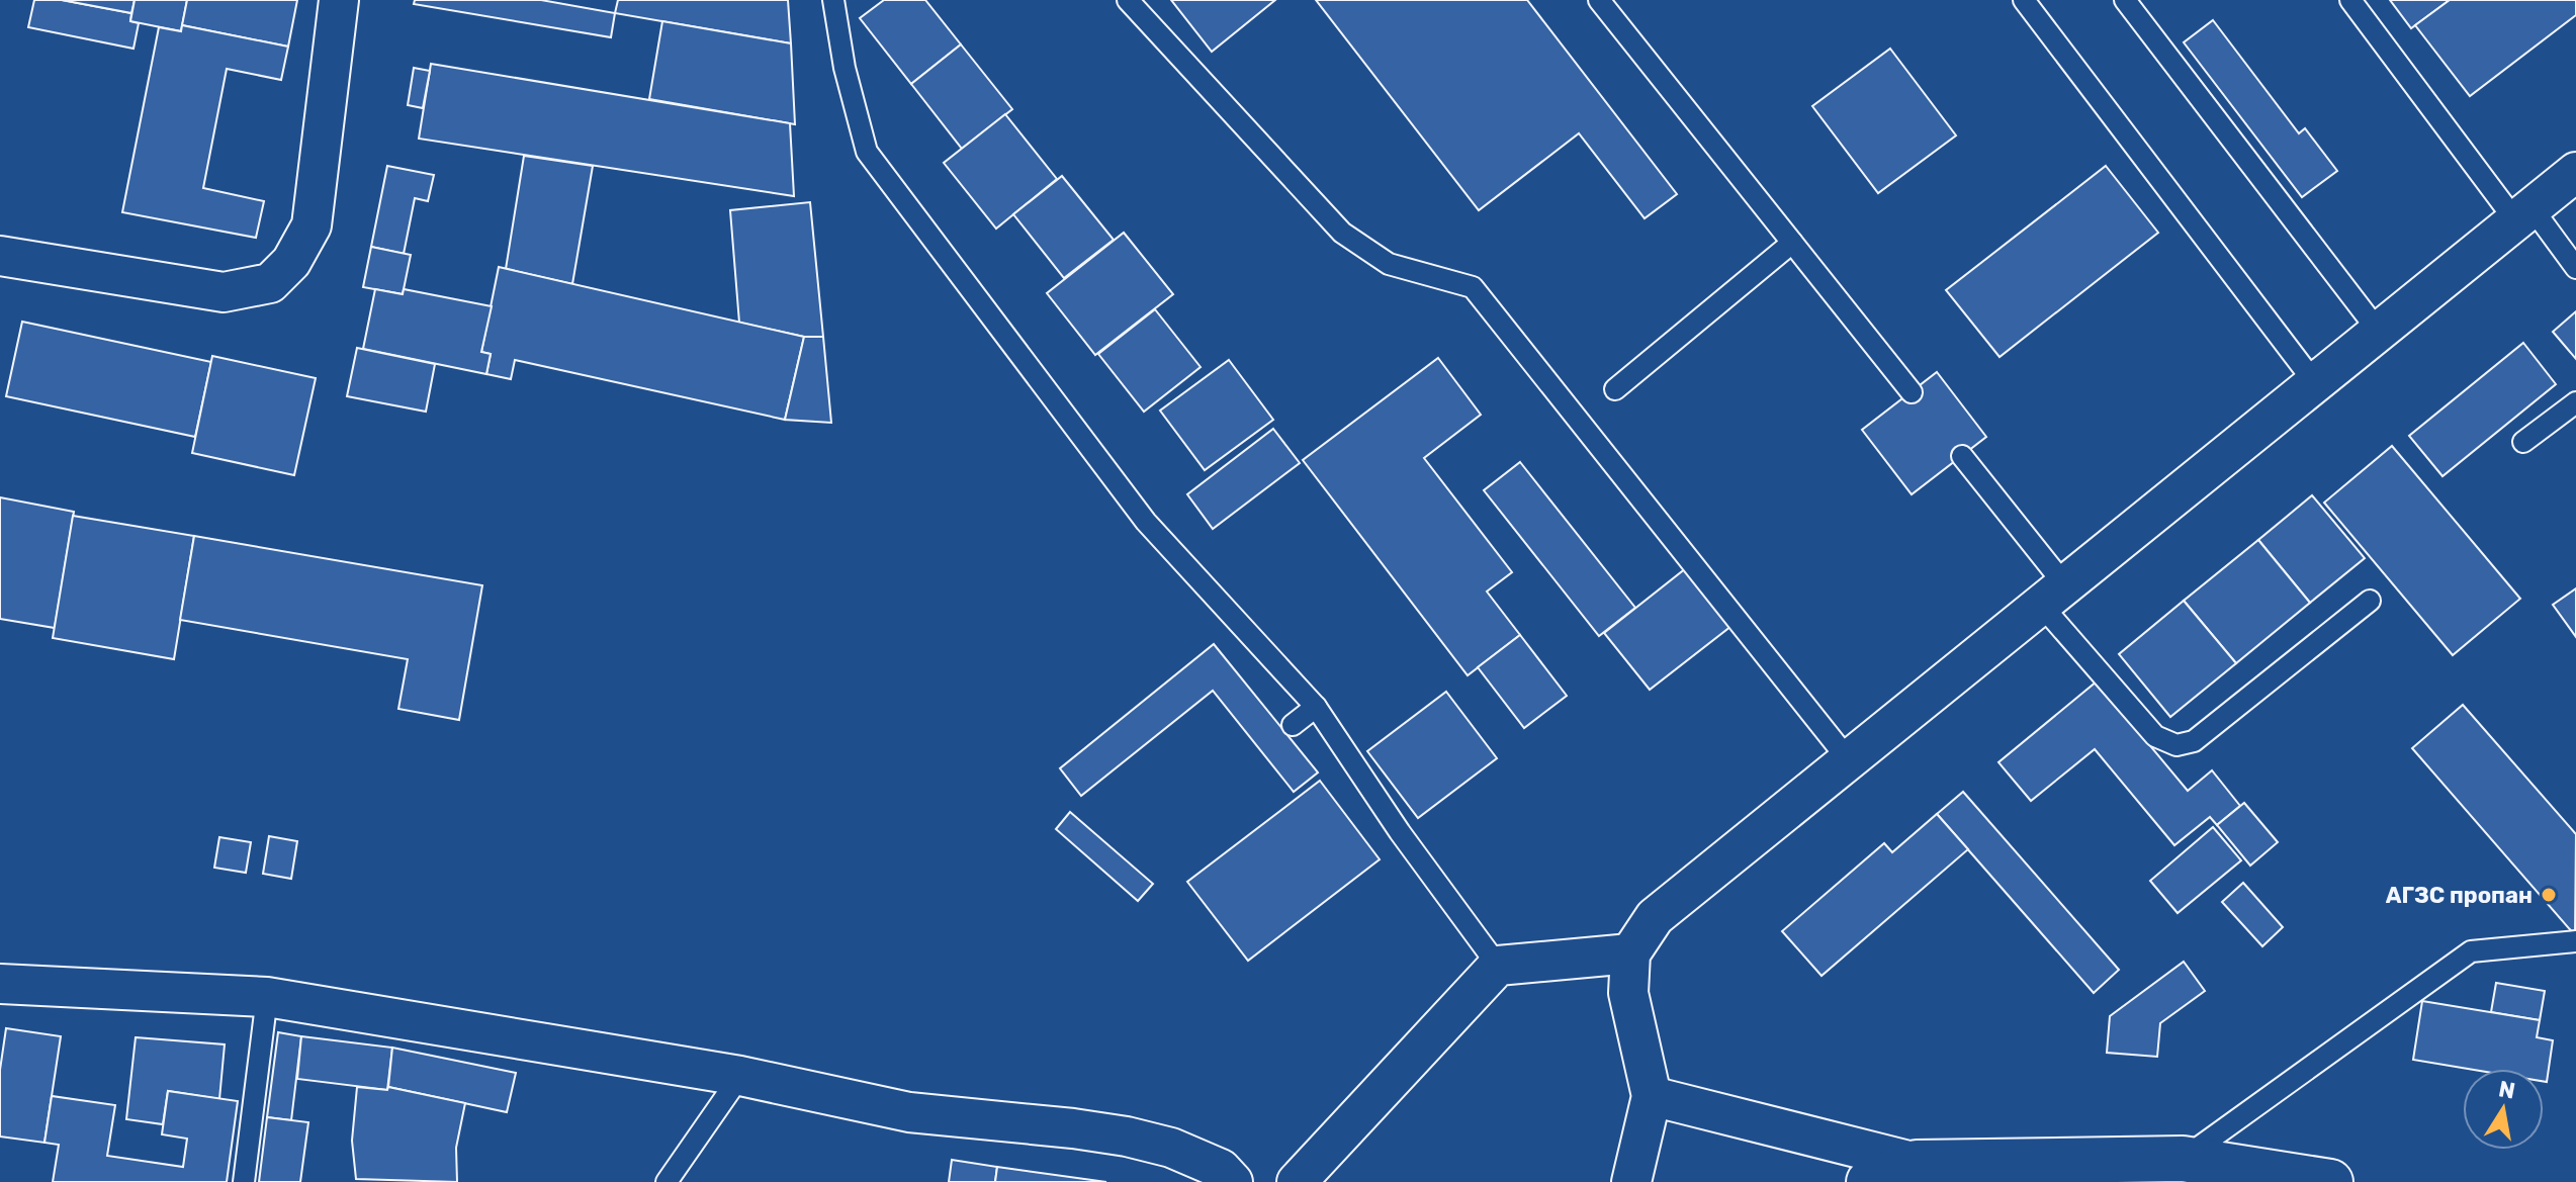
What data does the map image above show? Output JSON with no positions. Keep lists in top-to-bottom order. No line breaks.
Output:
{"places":["АГЗС пропан"],"north":"top"}
